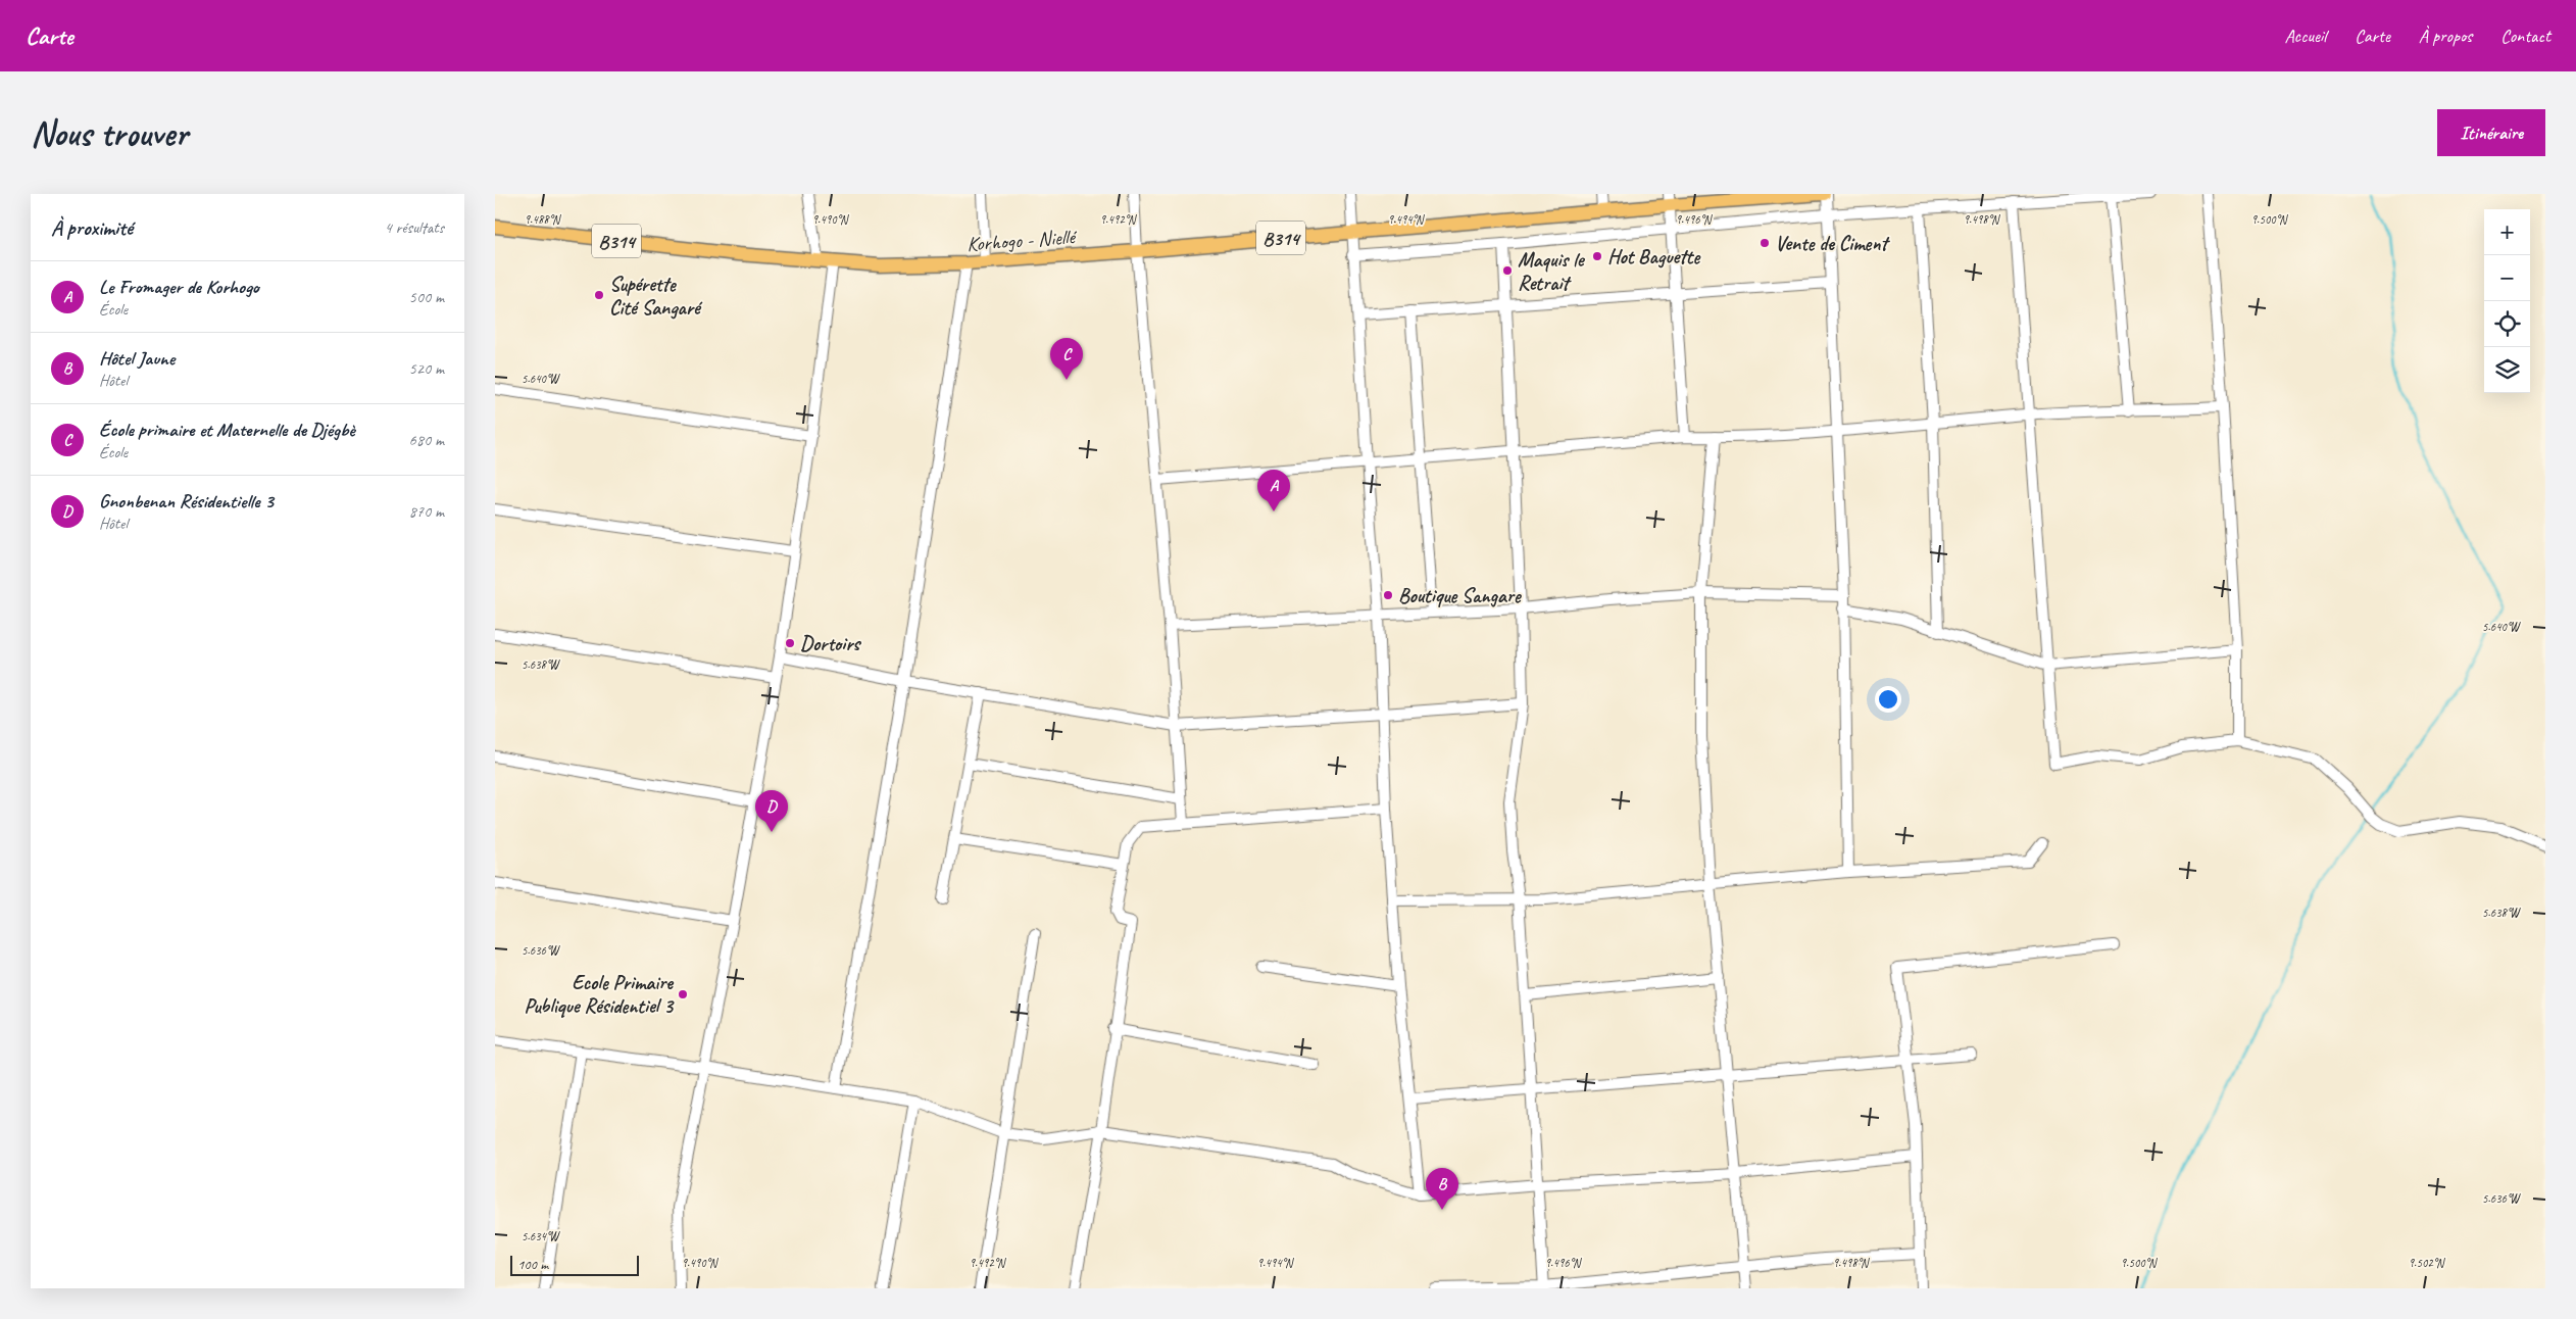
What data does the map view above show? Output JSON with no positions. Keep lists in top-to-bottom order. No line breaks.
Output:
{"streets":{"main road":["B314","Korhogo - Niellé"]},"places":["Vente de Ciment","Hot Baguette","Maquis le Retrait","Supérette Cité Sangaré","Boutique Sangare","Dortoirs","Ecole Primaire Publique Résidentiel 3"],"scale_bar":"100 m","page":{"header":"Carte","nav":["Accueil","Carte","À propos","Contact"],"buttons":"Itinéraire","title":"Nous trouver","heading":["À proximité","4 résultats"],"map_buttons":["+","−"],"list":[{"mark":"A","name":"Le Fromager de Korhogo","note":"École","value":"500 m"},{"mark":"B","name":"Hôtel Jaune","note":"Hôtel","value":"520 m"},{"mark":"C","name":"École primaire et Maternelle de Djégbè","note":"École","value":"680 m"},{"mark":"D","name":"Gnonbenan Résidentielle 3","note":"Hôtel","value":"870 m"}],"pins":["C","A","D","B"],"scale":"100 m"},"coordinates":["9.488°N","9.490°N","9.492°N","9.494°N","9.496°N","9.498°N","9.500°N","5.640°W","5.638°W","5.636°W","5.634°W","9.502°N"]}
